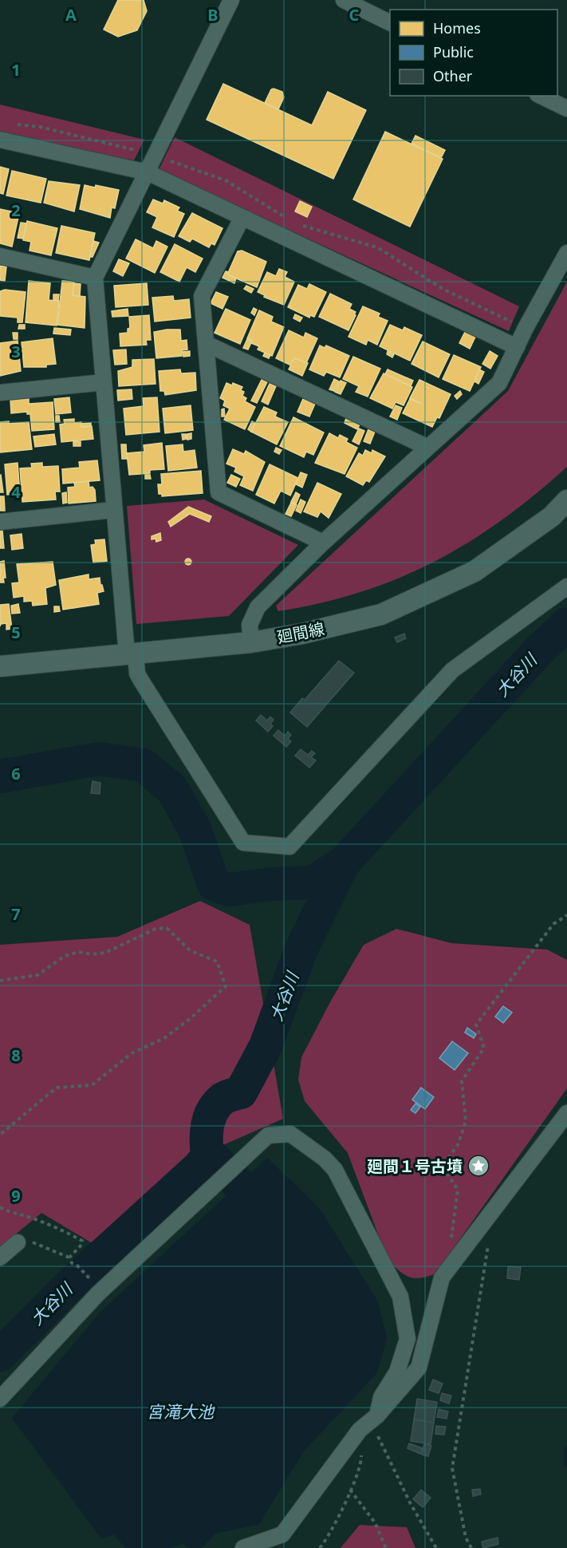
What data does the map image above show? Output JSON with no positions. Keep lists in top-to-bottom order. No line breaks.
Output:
{"streets":{"street":["廻間線"]},"water":["大谷川","宮滝大池"],"places":{"place":["廻間１号古墳"]},"legend":["Homes","Public","Other"],"grid":{"columns":["A","B","C"],"rows":["1","2","3","4","5","6","7","8","9"]}}
